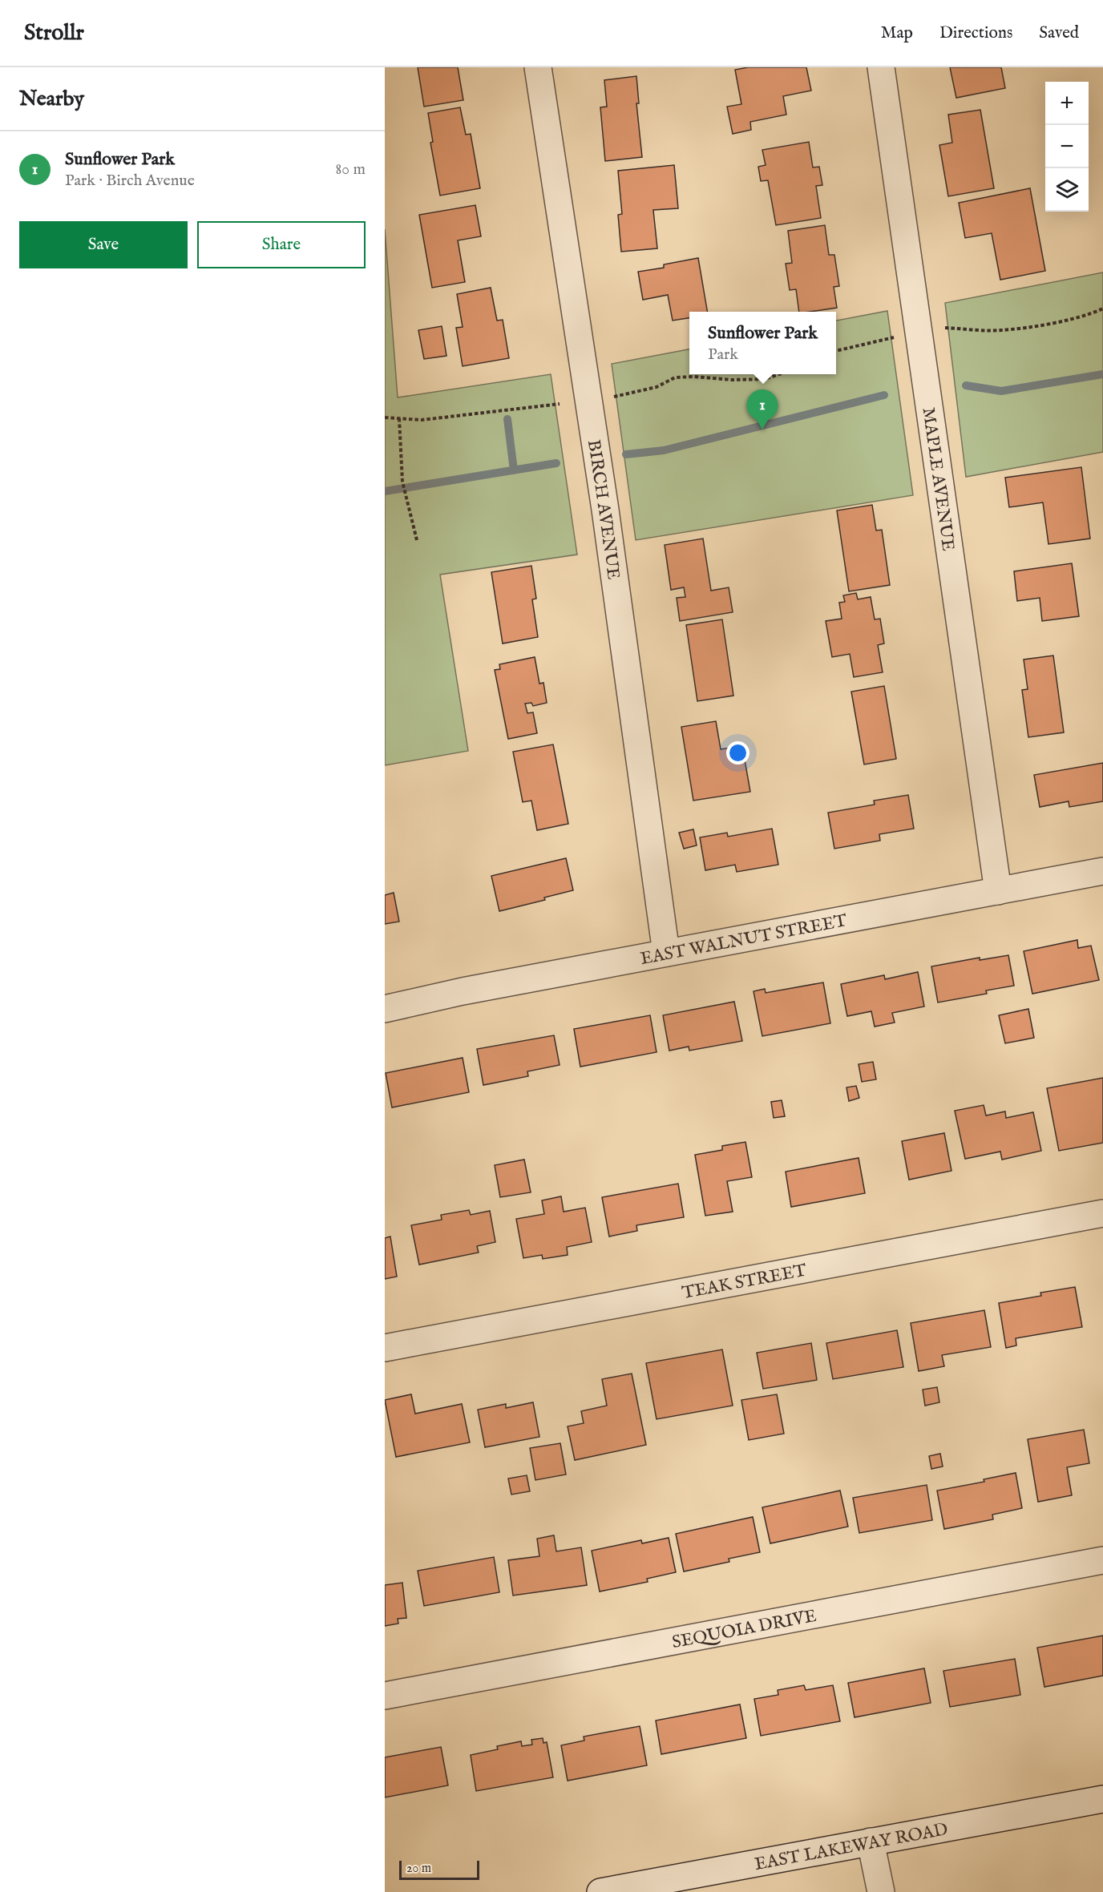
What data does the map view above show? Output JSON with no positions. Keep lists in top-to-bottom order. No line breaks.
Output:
{"streets":{"street":["MAPLE AVENUE","BIRCH AVENUE","EAST WALNUT STREET","TEAK STREET","SEQUOIA DRIVE","EAST LAKEWAY ROAD"]},"crossings":[["MAPLE AVENUE","EAST WALNUT STREET"],["BIRCH AVENUE","EAST WALNUT STREET"]],"scale_bar":"20 m","page":{"header":"Strollr","nav":["Map","Directions","Saved"],"heading":"Nearby","map_buttons":["+","−"],"list":[{"mark":"1","name":"Sunflower Park","note":"Park · Birch Avenue","value":"80 m"}],"buttons":["Save","Share"],"popup":["Sunflower Park","Park"],"pins":"1","scale":"20 m"}}
